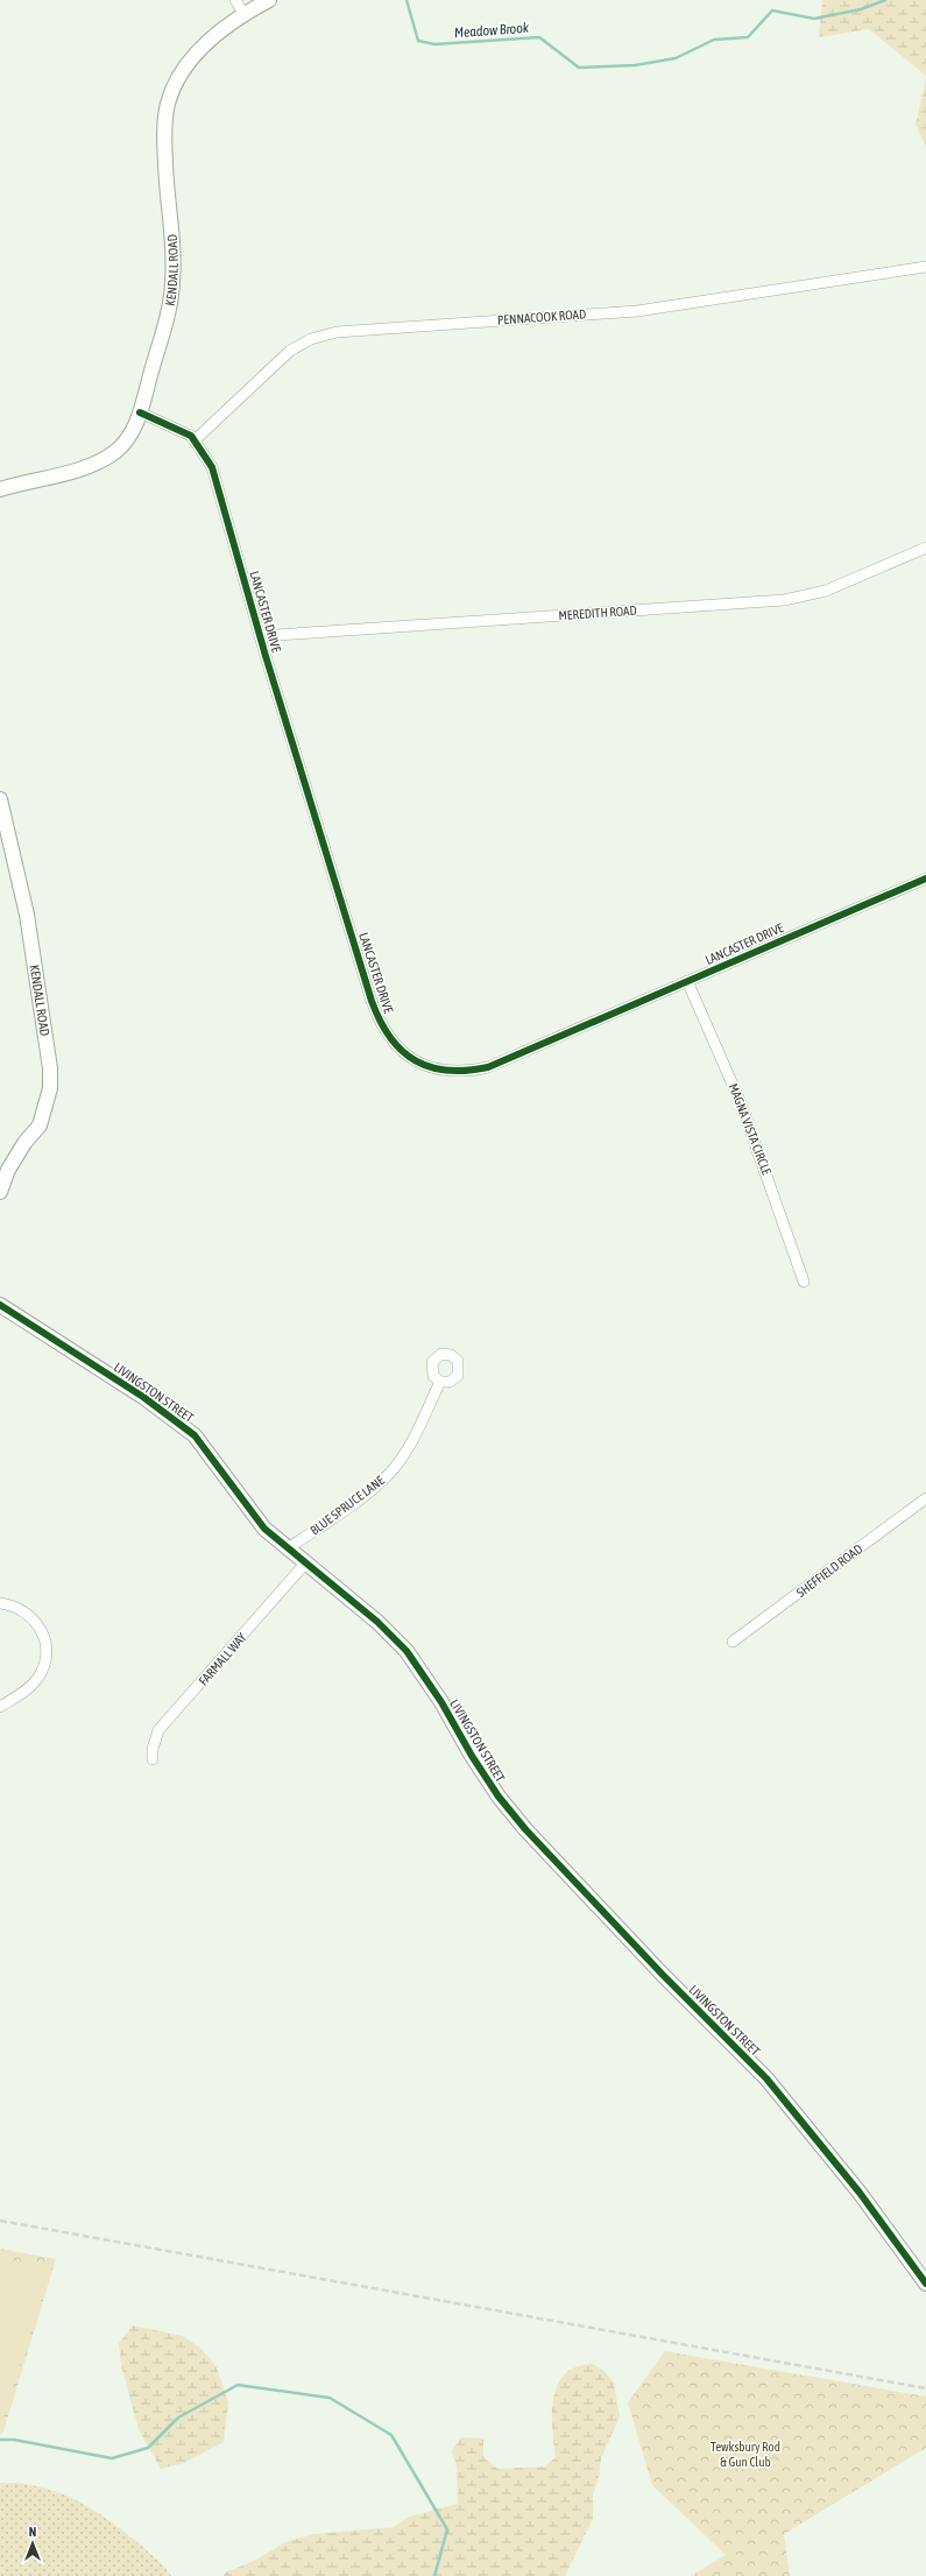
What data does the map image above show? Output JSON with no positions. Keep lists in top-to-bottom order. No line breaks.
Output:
{"streets":{"street":["KENDALL ROAD","PENNACOOK ROAD","LANCASTER DRIVE","MEREDITH ROAD","MAGNA VISTA CIRCLE","LIVINGSTON STREET","BLUE SPRUCE LANE","SHEFFIELD ROAD","FARMALL WAY"]},"crossings":[["KENDALL ROAD","LANCASTER DRIVE"],["PENNACOOK ROAD","LANCASTER DRIVE"],["LANCASTER DRIVE","MEREDITH ROAD"],["LANCASTER DRIVE","MAGNA VISTA CIRCLE"],["LIVINGSTON STREET","BLUE SPRUCE LANE"],["LIVINGSTON STREET","FARMALL WAY"]],"water":["Meadow Brook"],"parks":["Tewksbury Rod & Gun Club"],"north":"top"}
